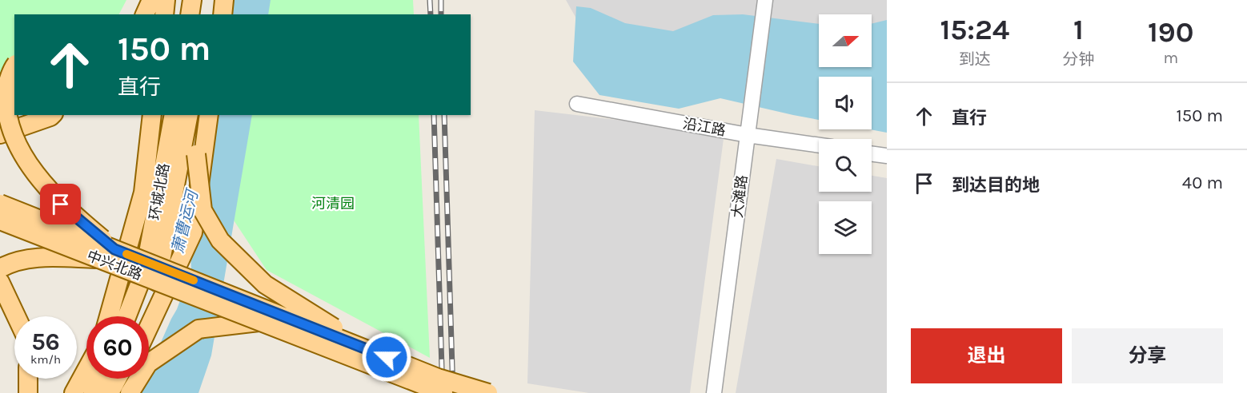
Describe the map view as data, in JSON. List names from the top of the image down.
{
  "streets": {
    "main road": ["环城北路", "中兴北路"],
    "street": ["沿江路", "大滩路"]
  },
  "crossings": [
    ["沿江路", "大滩路"]
  ],
  "water": ["萧曹运河"],
  "parks": ["河清园"],
  "north": "right",
  "page": {
    "eta": [
      "15:24",
      "到达",
      "1",
      "分钟",
      "190",
      "m"
    ],
    "turn": ["150 m", "直行"],
    "list": [
      {
        "name": "直行",
        "value": "150 m"
      },
      {
        "name": "到达目的地",
        "value": "40 m"
      }
    ],
    "speed": "56 km/h",
    "limit": "60",
    "buttons": ["退出", "分享"]
  }
}
